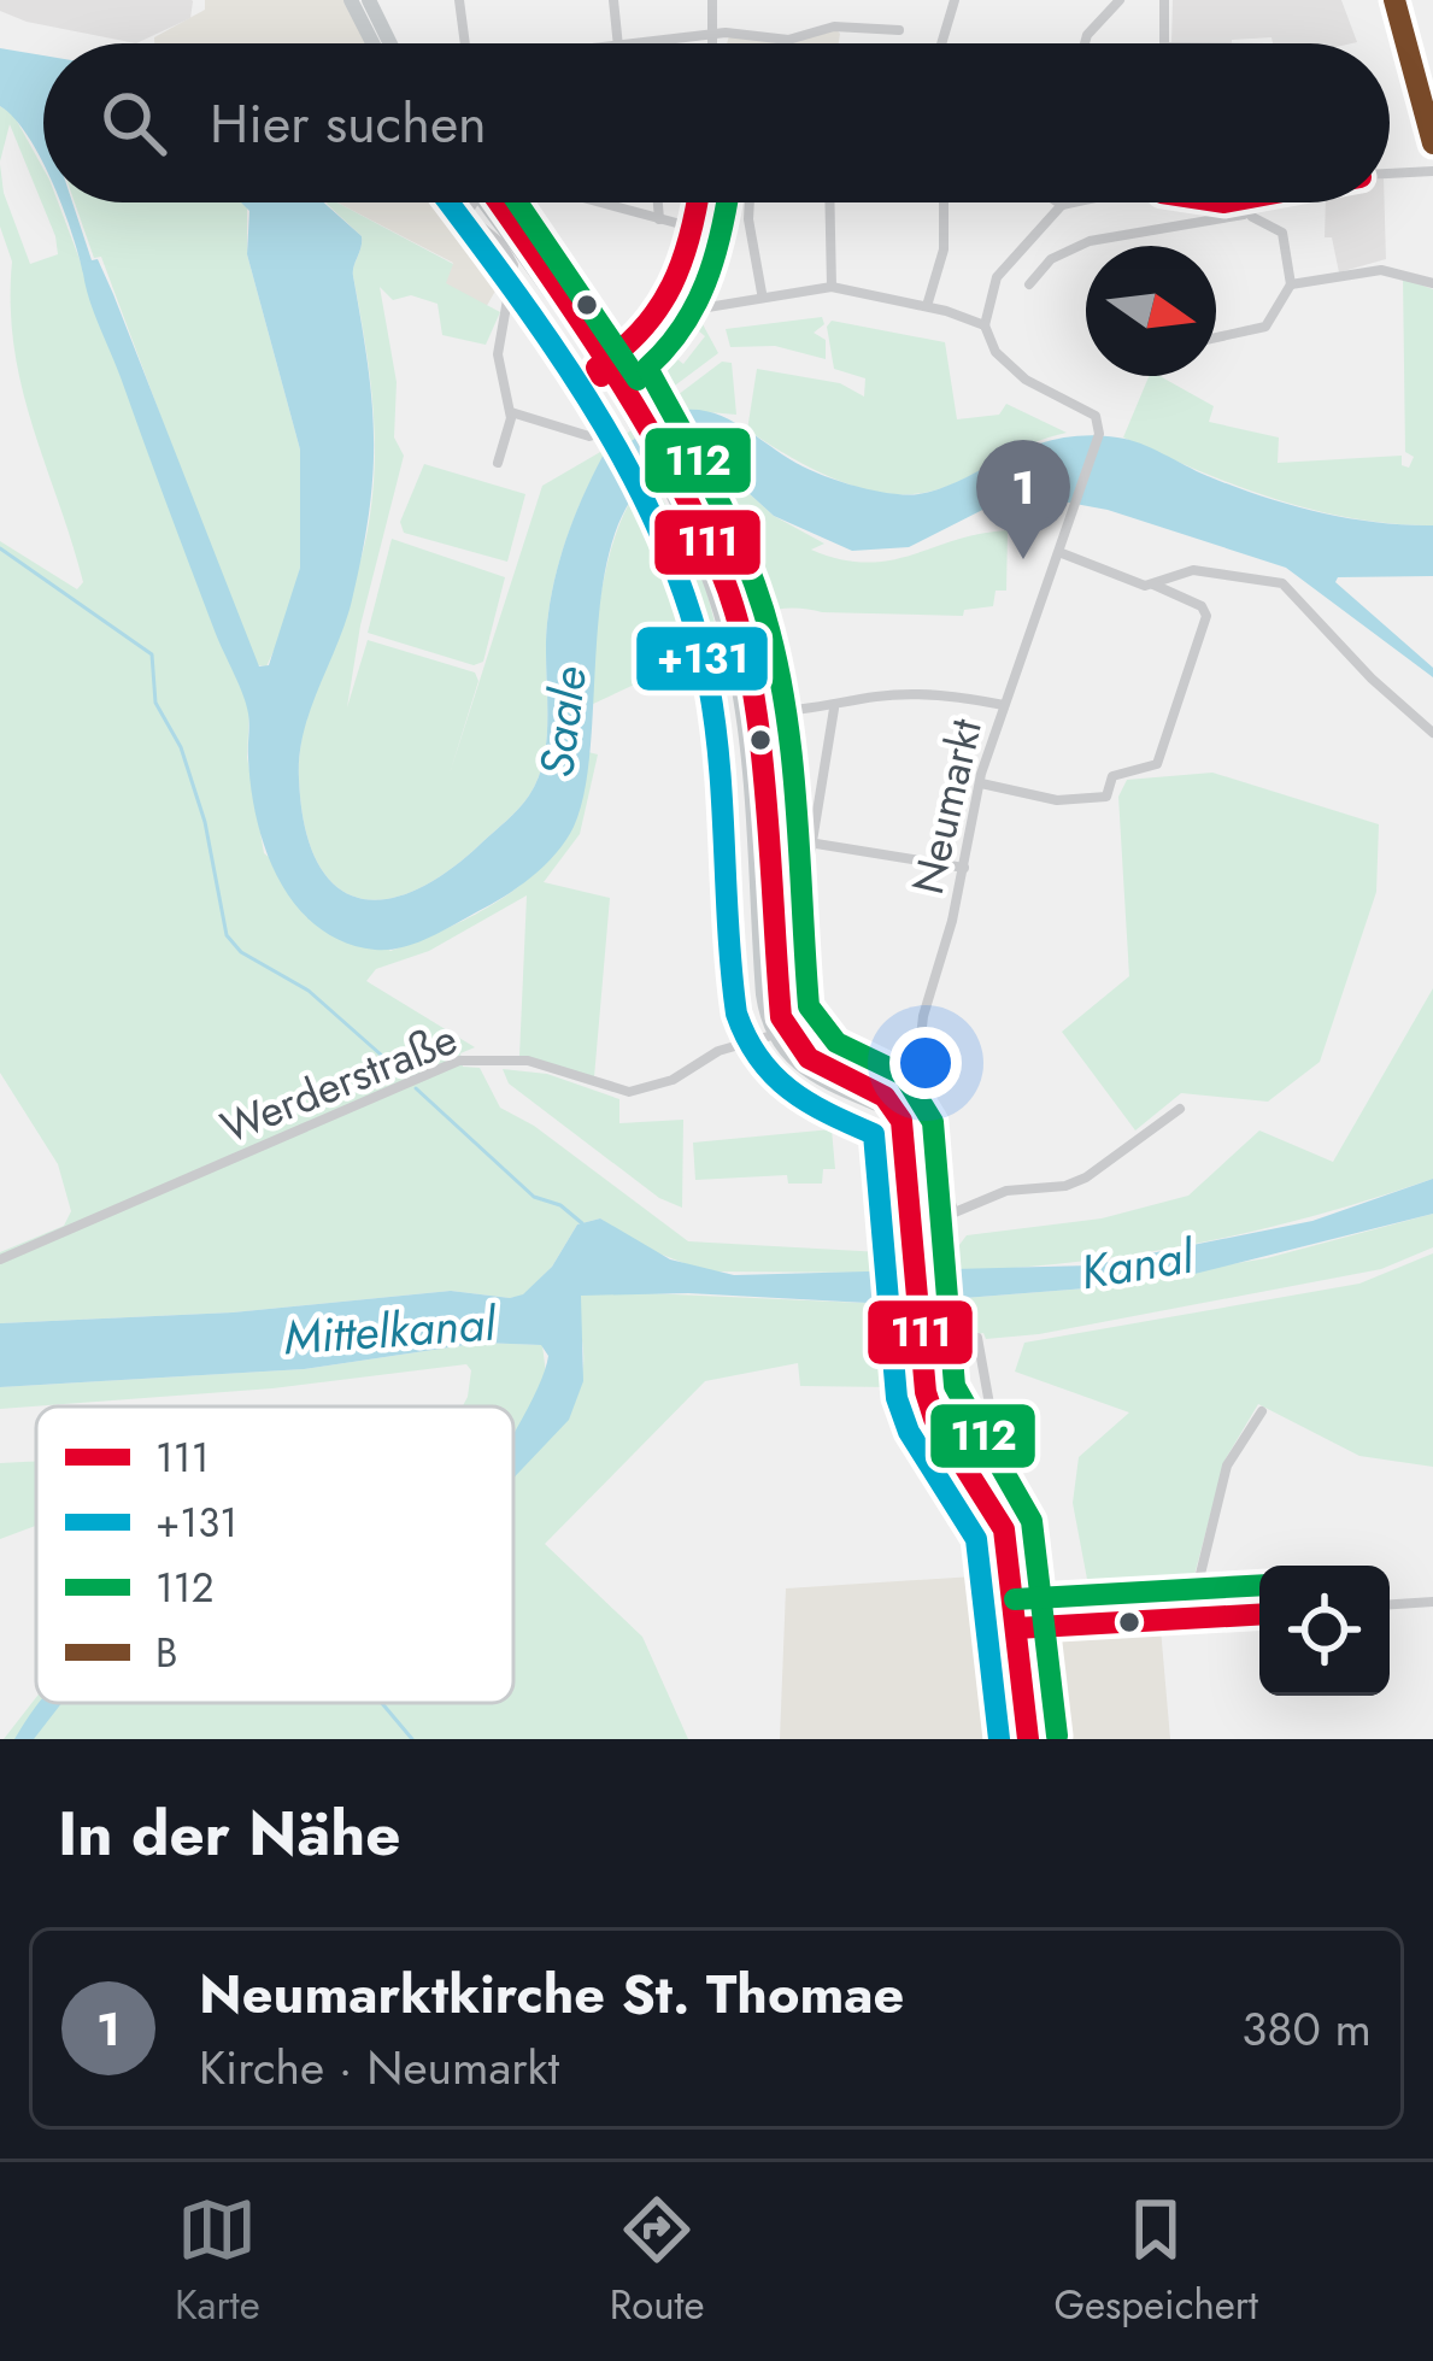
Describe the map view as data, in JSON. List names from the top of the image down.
{
  "streets": {
    "street": ["Neumarkt", "Werderstraße"]
  },
  "water": ["Saale", "Kanal", "Mittelkanal"],
  "lines": [
    "transit line B",
    "transit line 111",
    "transit line +131",
    "transit line 112"
  ],
  "legend": [
    "111",
    "+131",
    "112",
    "B"
  ],
  "north": "right",
  "page": {
    "search": "Hier suchen",
    "pins": "1",
    "heading": "In der Nähe",
    "list": [
      {
        "mark": "1",
        "name": "Neumarktkirche St. Thomae",
        "note": "Kirche · Neumarkt",
        "value": "380 m"
      }
    ],
    "nav": ["Karte", "Route", "Gespeichert"]
  }
}
